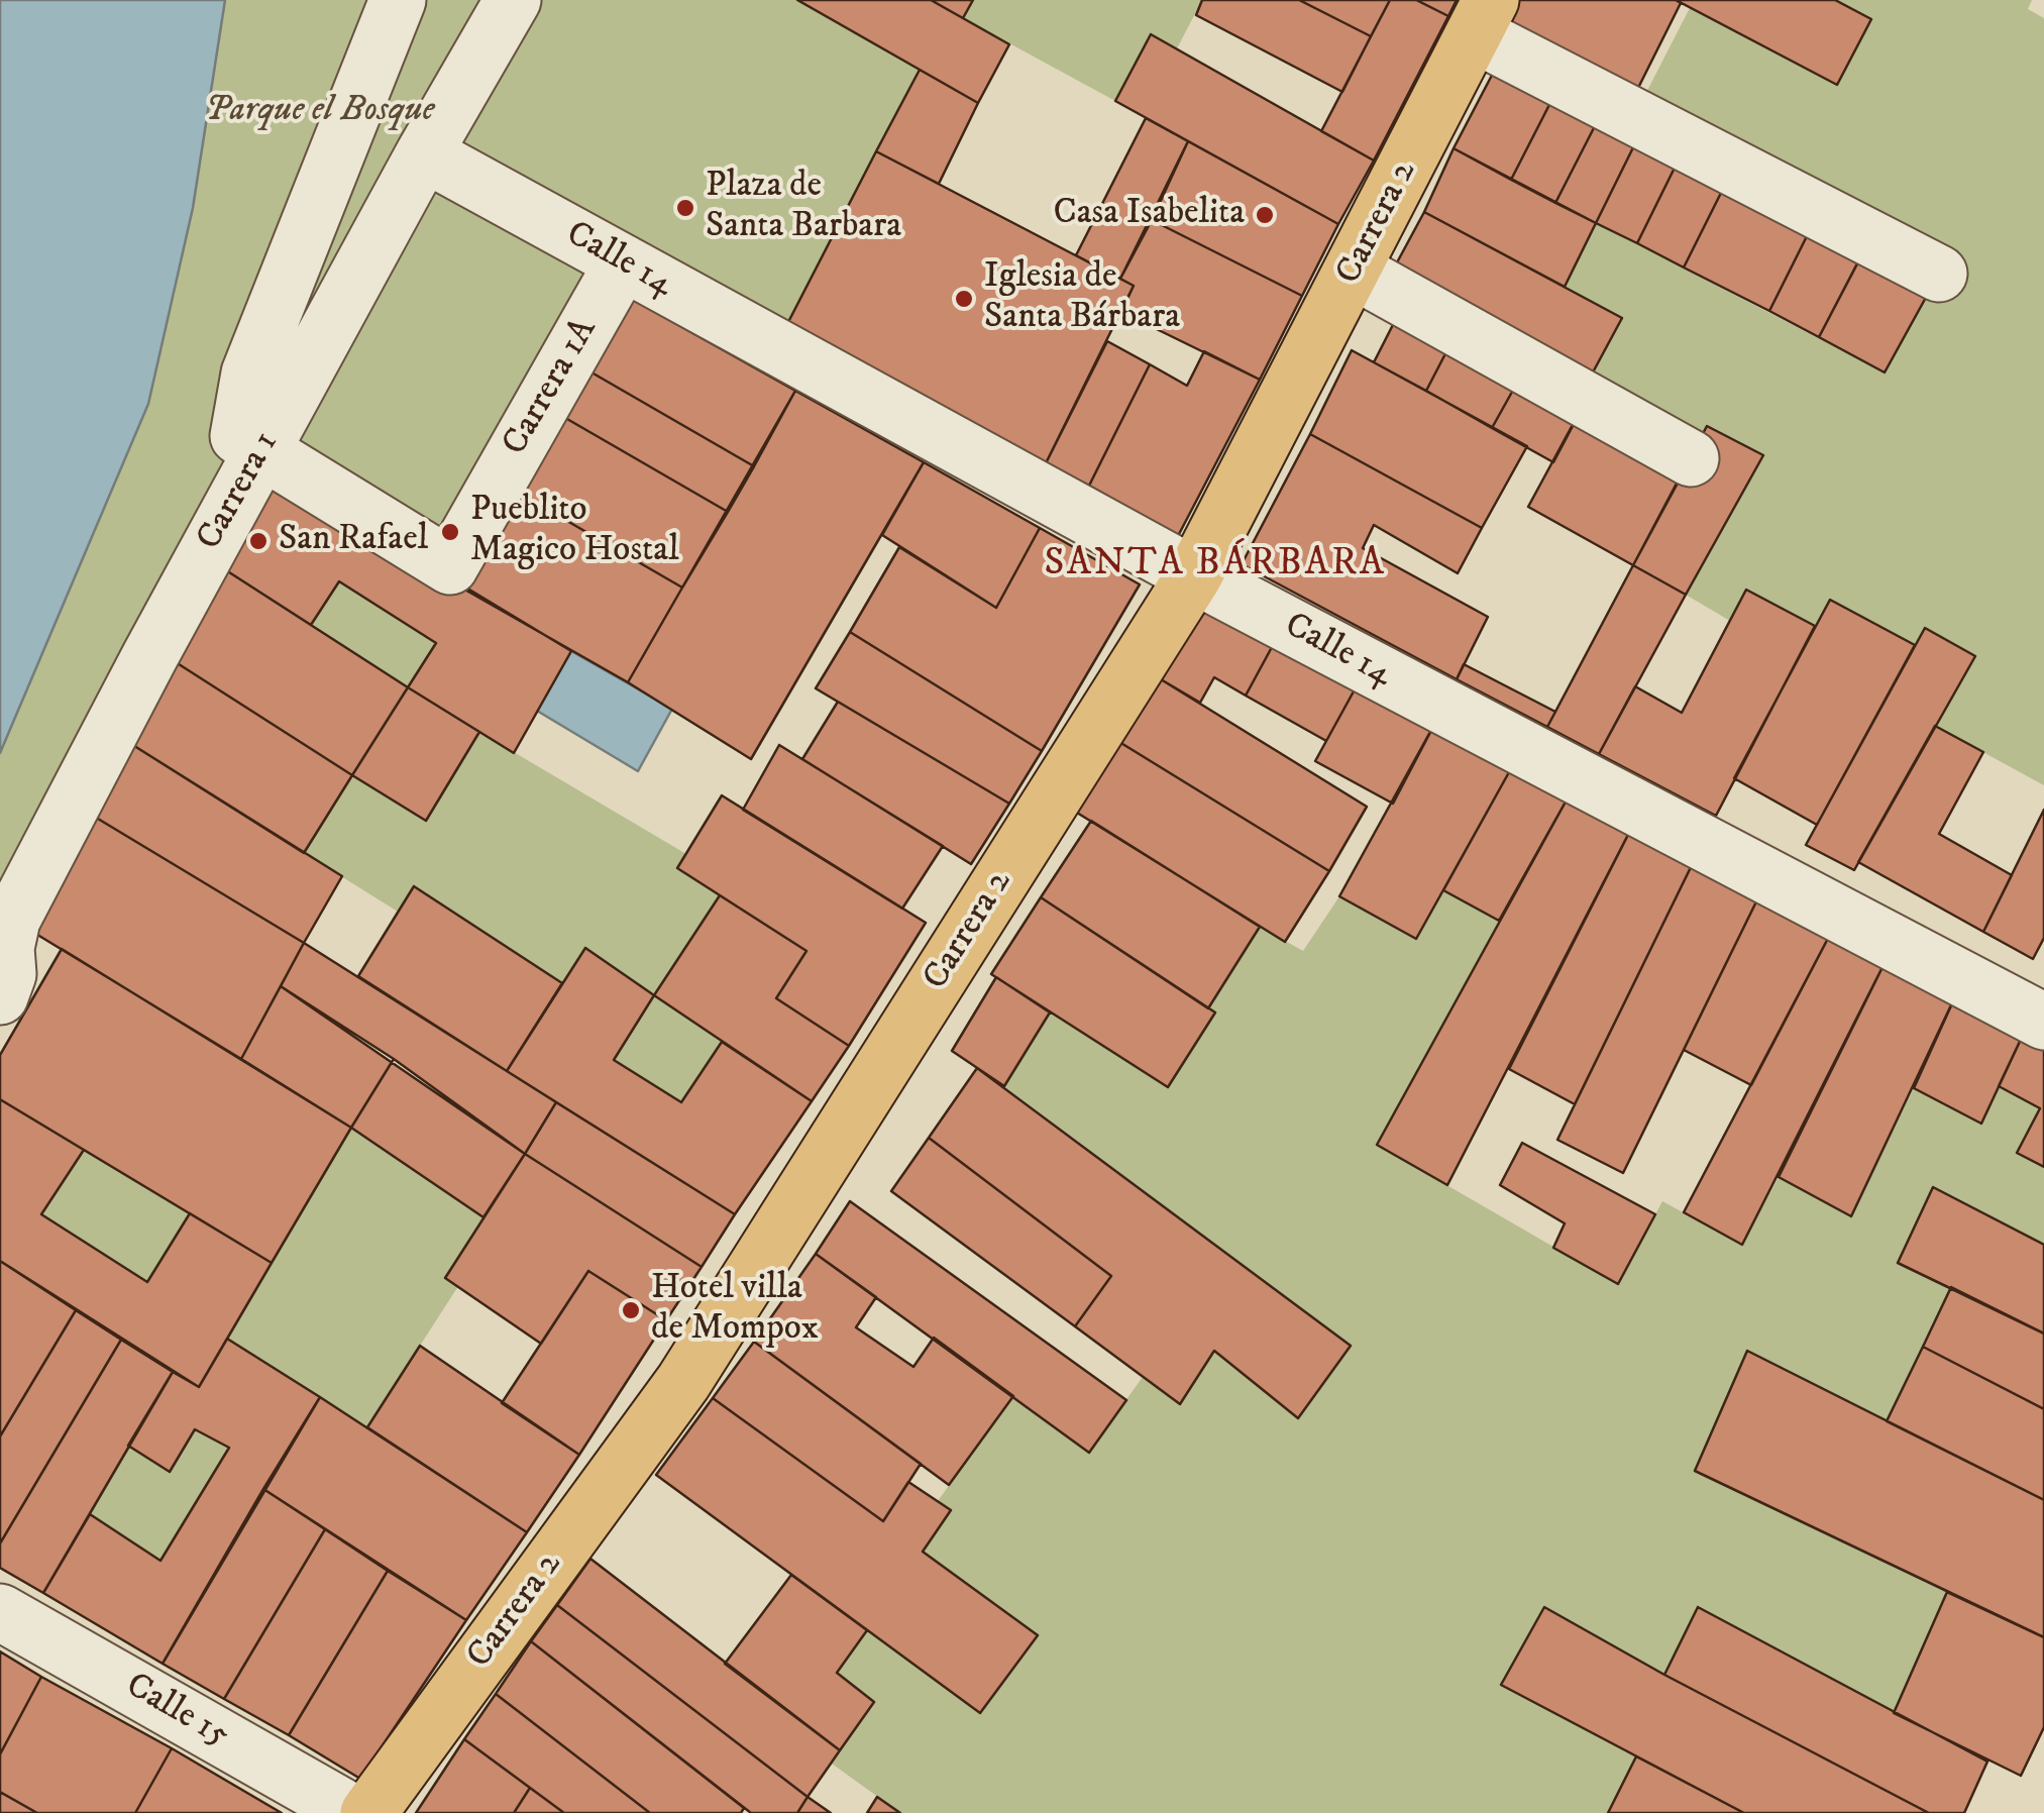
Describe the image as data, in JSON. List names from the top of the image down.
{
  "streets": {
    "main road": ["Carrera 2"],
    "street": [
      "Calle 14",
      "Carrera 1A",
      "Carrera 1",
      "Calle 15"
    ]
  },
  "crossings": [
    ["Carrera 2", "Calle 14"],
    ["Calle 14", "Carrera 1A"],
    ["Calle 14", "Carrera 1"],
    ["Carrera 1A", "Carrera 1"]
  ],
  "districts": ["SANTA BÁRBARA"],
  "parks": ["Parque el Bosque"],
  "places": [
    "Plaza de Santa Barbara",
    "Casa Isabelita",
    "Iglesia de Santa Bárbara",
    "Pueblito Magico Hostal",
    "San Rafael",
    "Hotel villa de Mompox"
  ]
}
